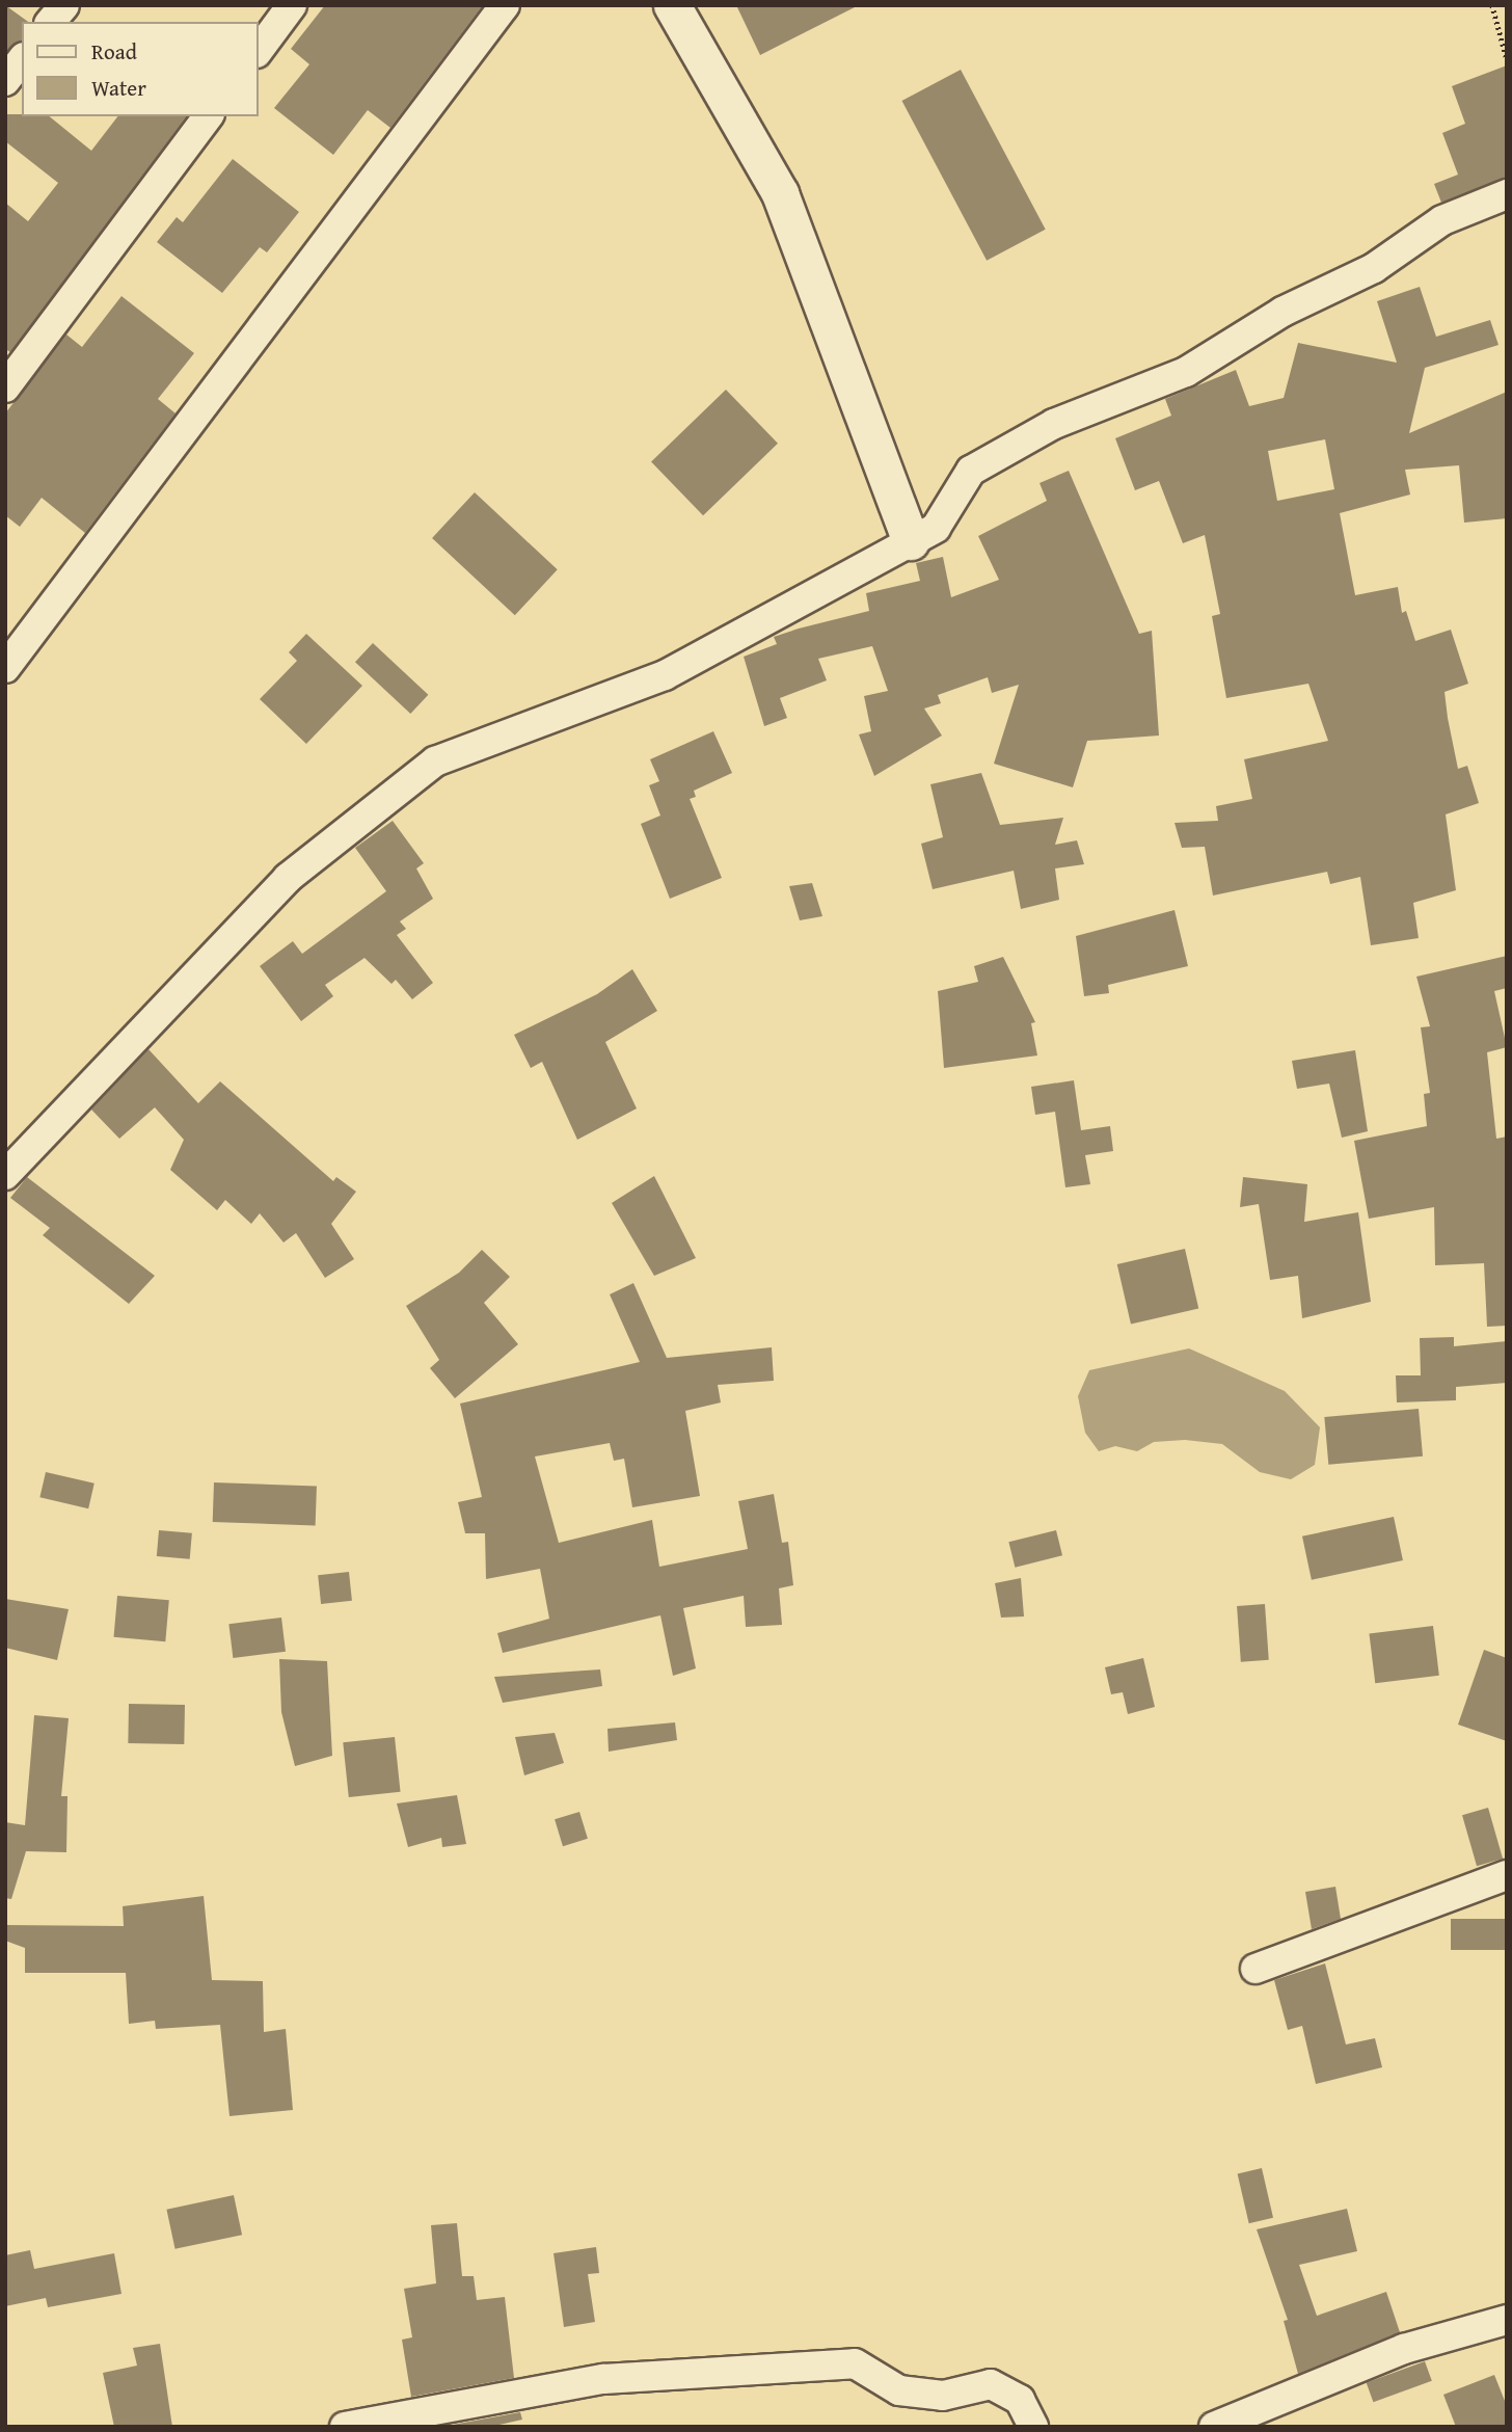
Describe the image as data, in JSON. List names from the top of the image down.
{
  "legend": ["Road", "Water"]
}
